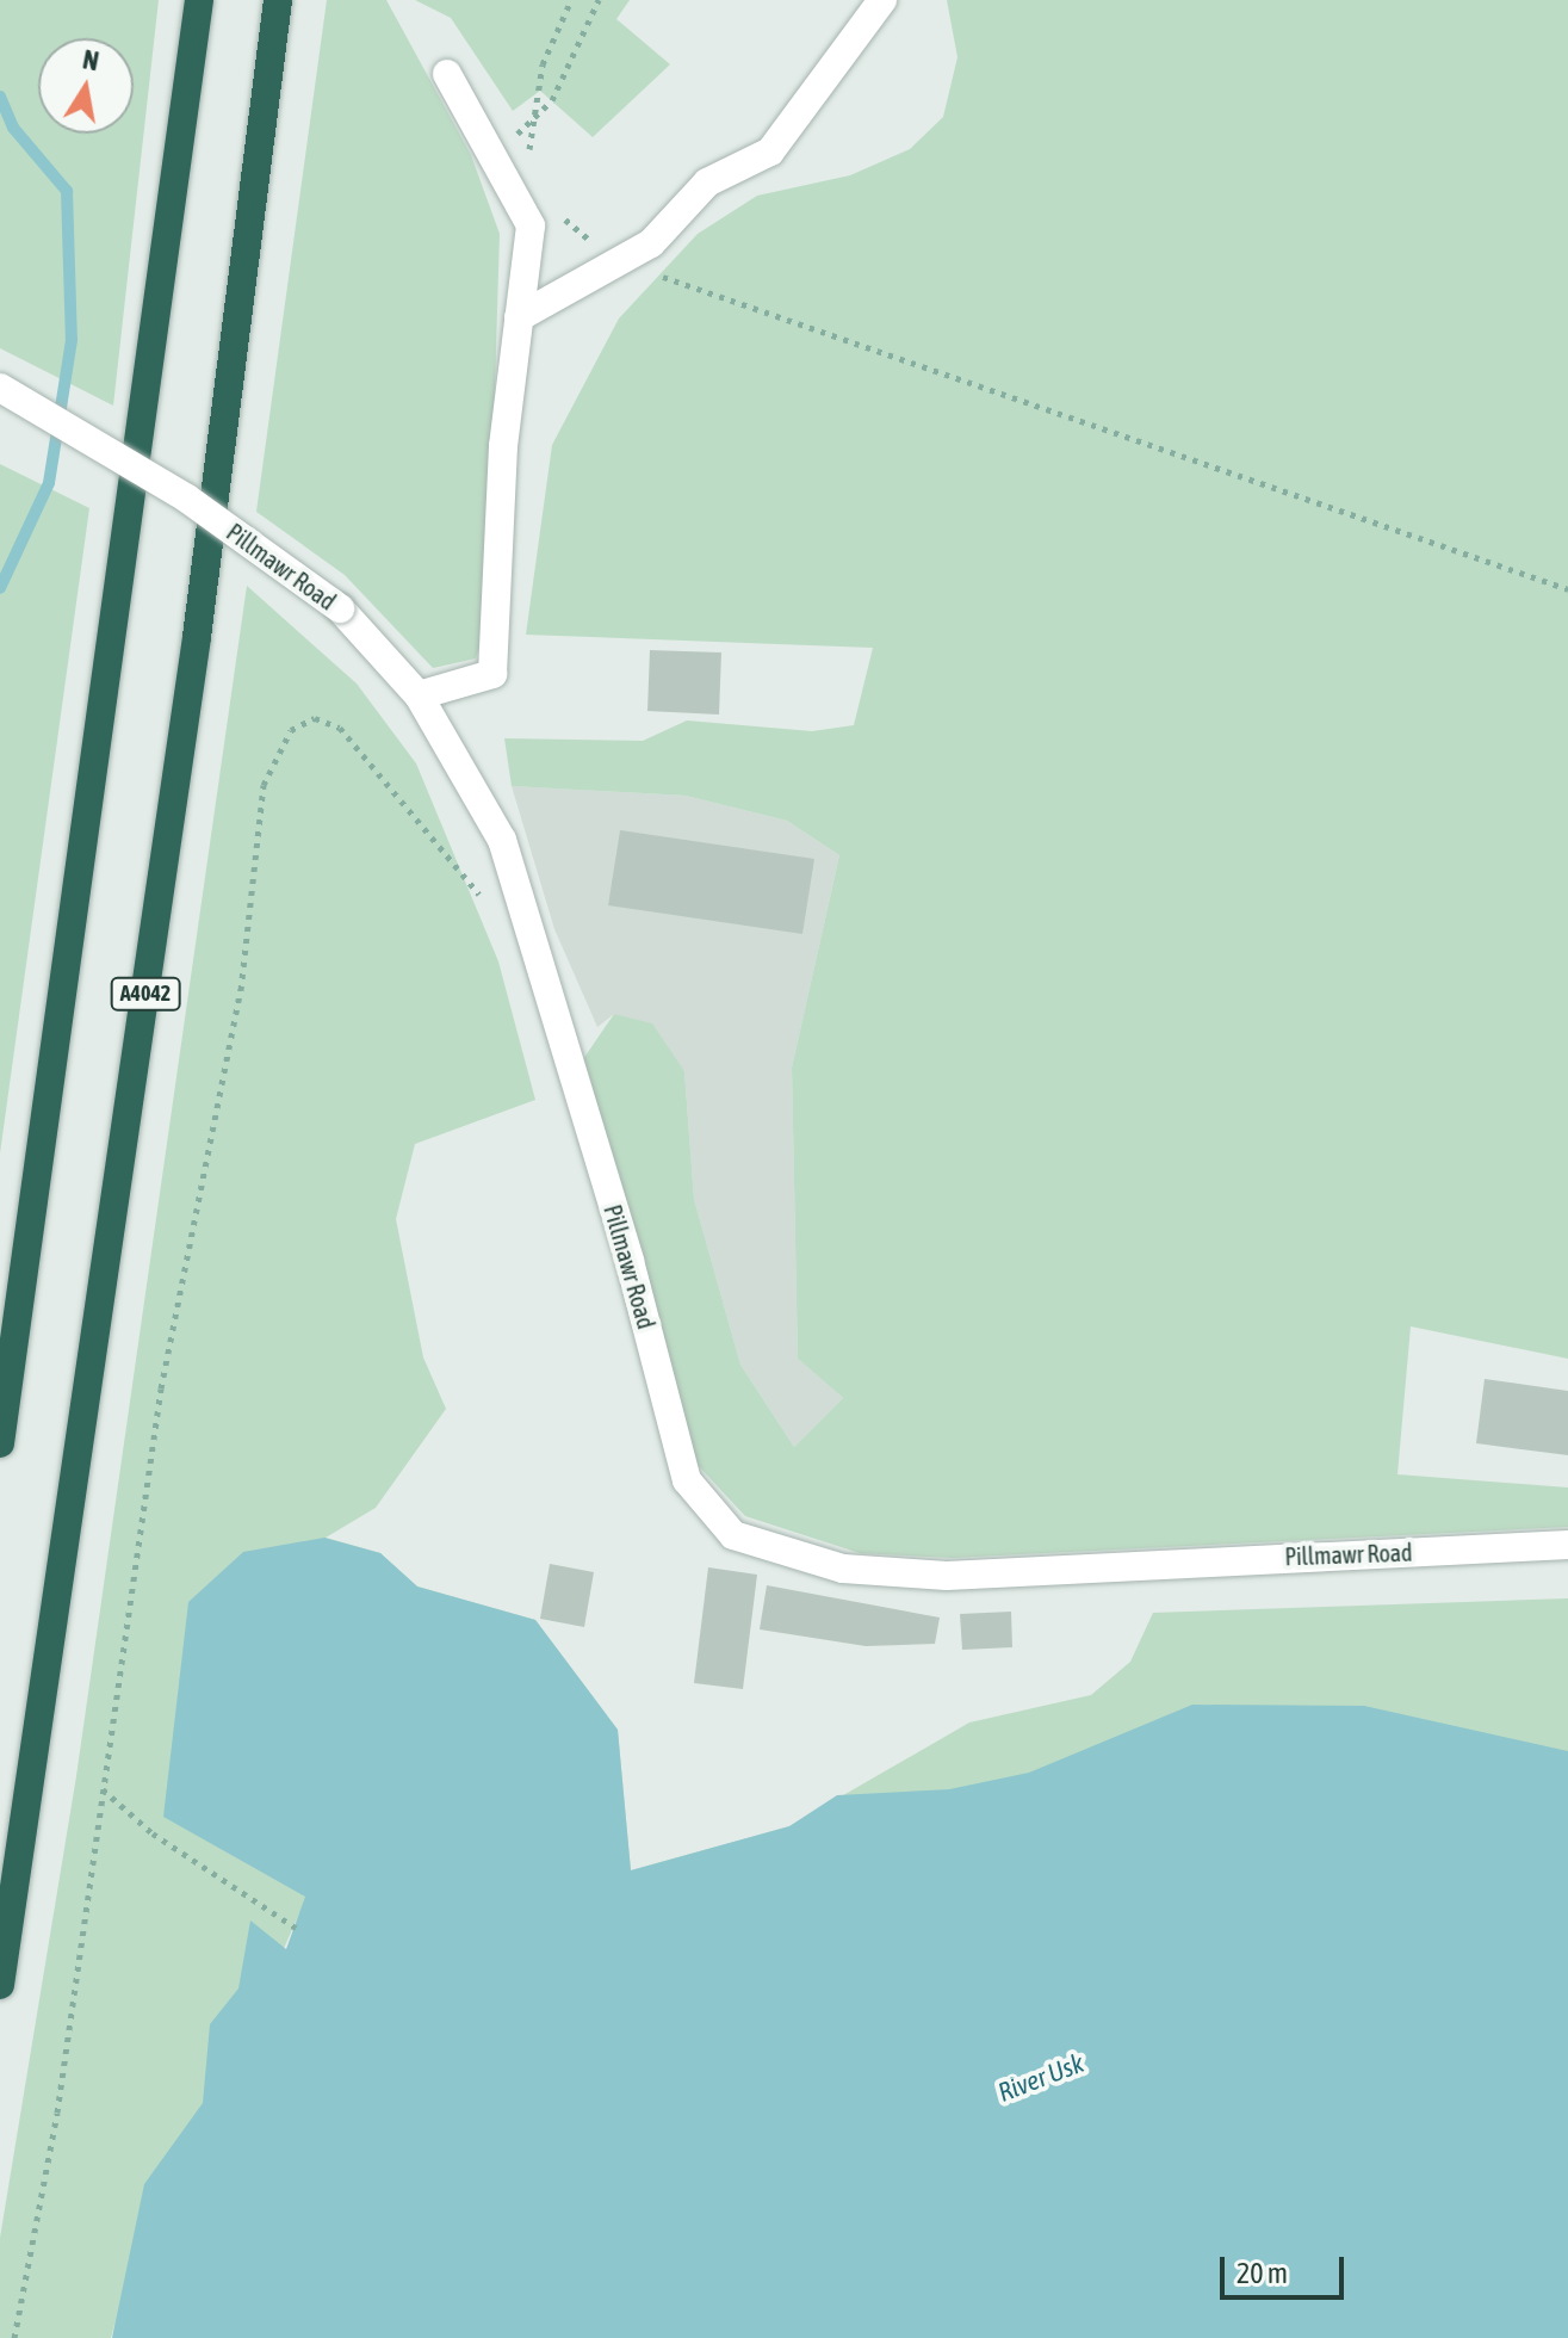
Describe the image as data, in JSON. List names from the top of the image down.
{
  "streets": {
    "highway": ["A4042"],
    "street": ["Pillmawr Road"]
  },
  "water": ["River Usk"],
  "scale_bar": "20 m",
  "north": "top"
}
